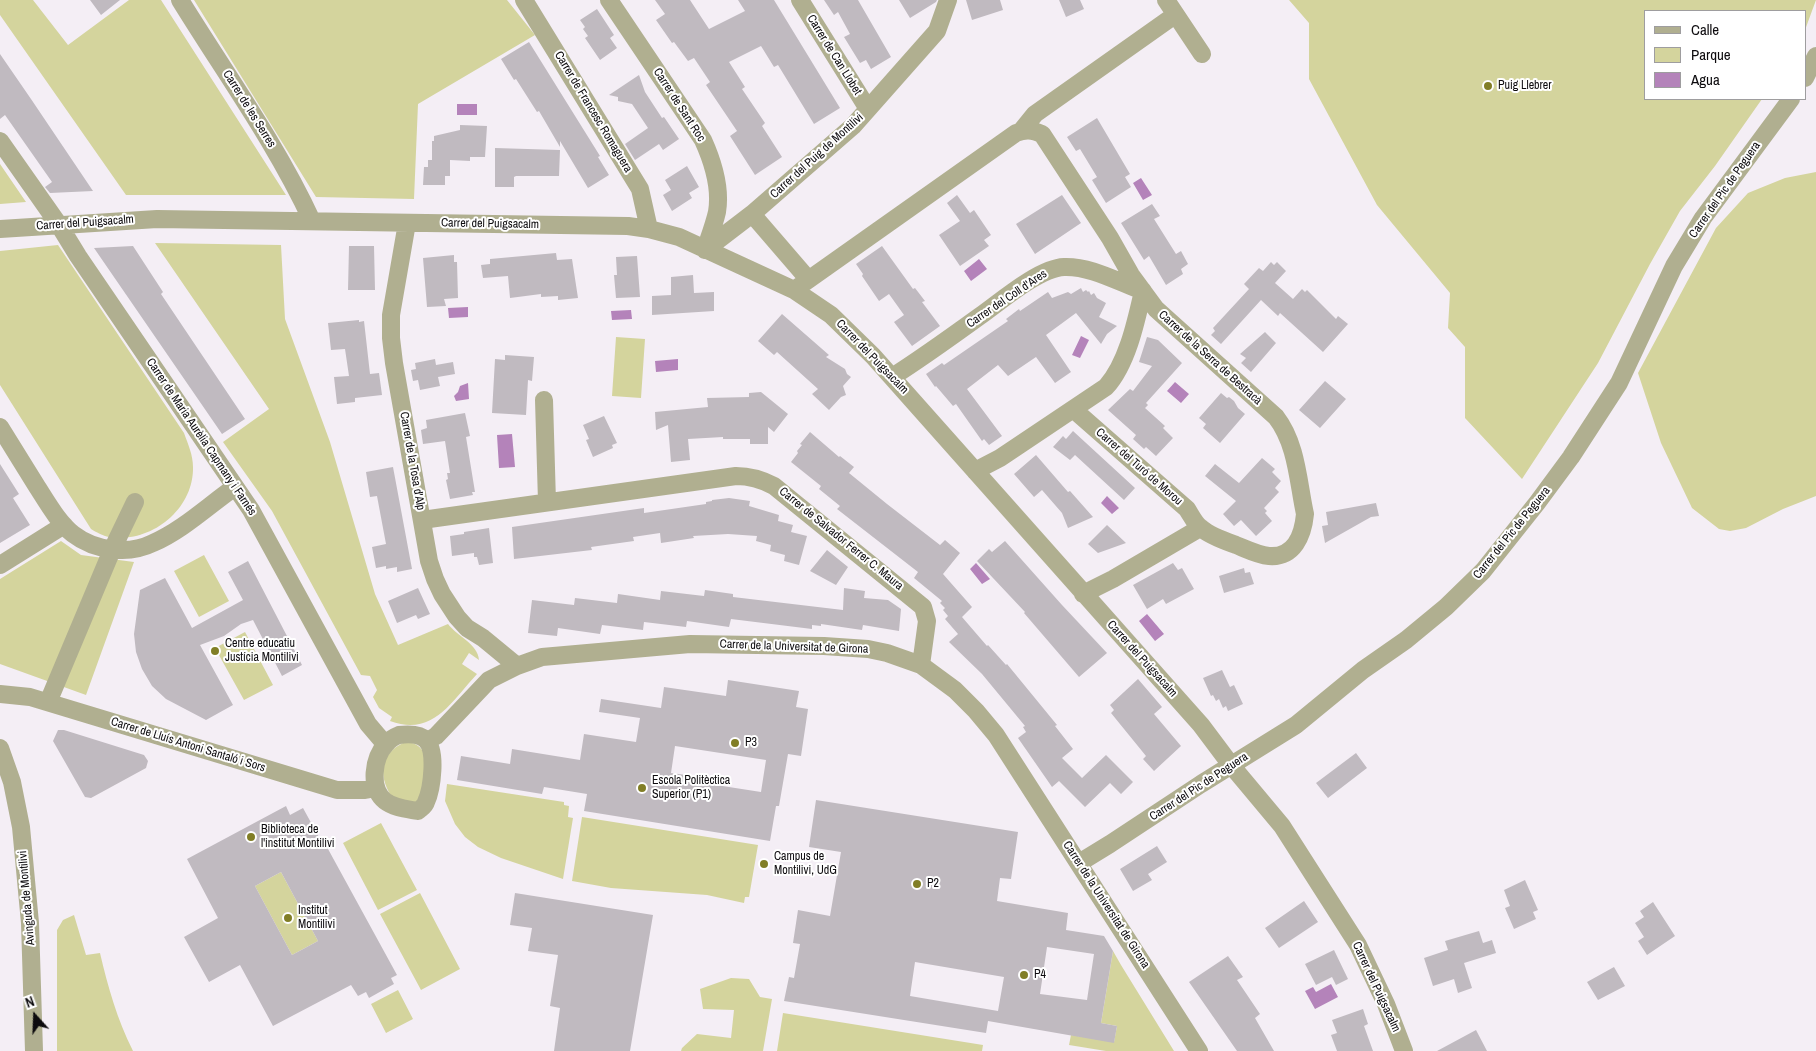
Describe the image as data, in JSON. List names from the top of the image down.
{
  "streets": {
    "street": [
      "Carrer de Can Llobet",
      "Carrer de Sant Roc",
      "Carrer de les Serres",
      "Carrer de Francesc Romaguera",
      "Carrer del Puig de Montilivi",
      "Carrer del Pic de Peguera",
      "Carrer del Puigsacalm",
      "Carrer del Coll d'Ares",
      "Carrer de la Serra de Bestracà",
      "Carrer de Maria Aurèlia Capmany i Farnés",
      "Carrer de la Tosa d'Alp",
      "Carrer del Turó de Morou",
      "Carrer de Salvador Ferrer C. Maura",
      "Carrer de la Universitat de Girona",
      "Carrer de Lluís Antoni Santaló i Sors",
      "Avinguda de Montilivi"
    ]
  },
  "crossings": [
    ["Carrer de Can Llobet", "Carrer del Puig de Montilivi"],
    ["Carrer de Sant Roc", "Carrer del Puig de Montilivi"],
    ["Carrer de Sant Roc", "Carrer del Puigsacalm"],
    ["Carrer de les Serres", "Carrer del Puigsacalm"],
    ["Carrer de Francesc Romaguera", "Carrer del Puigsacalm"],
    ["Carrer del Puig de Montilivi", "Carrer del Puigsacalm"],
    ["Carrer del Pic de Peguera", "Carrer del Puigsacalm"],
    ["Carrer del Pic de Peguera", "Carrer de la Universitat de Girona"],
    ["Carrer del Puigsacalm", "Carrer del Coll d'Ares"],
    ["Carrer del Puigsacalm", "Carrer de Maria Aurèlia Capmany i Farnés"],
    ["Carrer del Puigsacalm", "Carrer de la Tosa d'Alp"],
    ["Carrer del Coll d'Ares", "Carrer de la Serra de Bestracà"],
    ["Carrer de la Serra de Bestracà", "Carrer del Turó de Morou"],
    ["Carrer de Maria Aurèlia Capmany i Farnés", "Carrer de la Universitat de Girona"],
    ["Carrer de Maria Aurèlia Capmany i Farnés", "Carrer de Lluís Antoni Santaló i Sors"],
    ["Carrer de la Tosa d'Alp", "Carrer de Salvador Ferrer C. Maura"],
    ["Carrer de la Tosa d'Alp", "Carrer de la Universitat de Girona"],
    ["Carrer de Salvador Ferrer C. Maura", "Carrer de la Universitat de Girona"],
    ["Carrer de la Universitat de Girona", "Carrer de Lluís Antoni Santaló i Sors"]
  ],
  "places": [
    "Puig Llebrer",
    "Centre educatiu Justícia Montilivi",
    "P3",
    "Escola Politèctica Superior (P1)",
    "Biblioteca de l'institut Montilivi",
    "Campus de Montilivi, UdG",
    "P2",
    "Institut Montilivi",
    "P4"
  ],
  "legend": ["Calle", "Parque", "Agua"],
  "north": "top"
}
